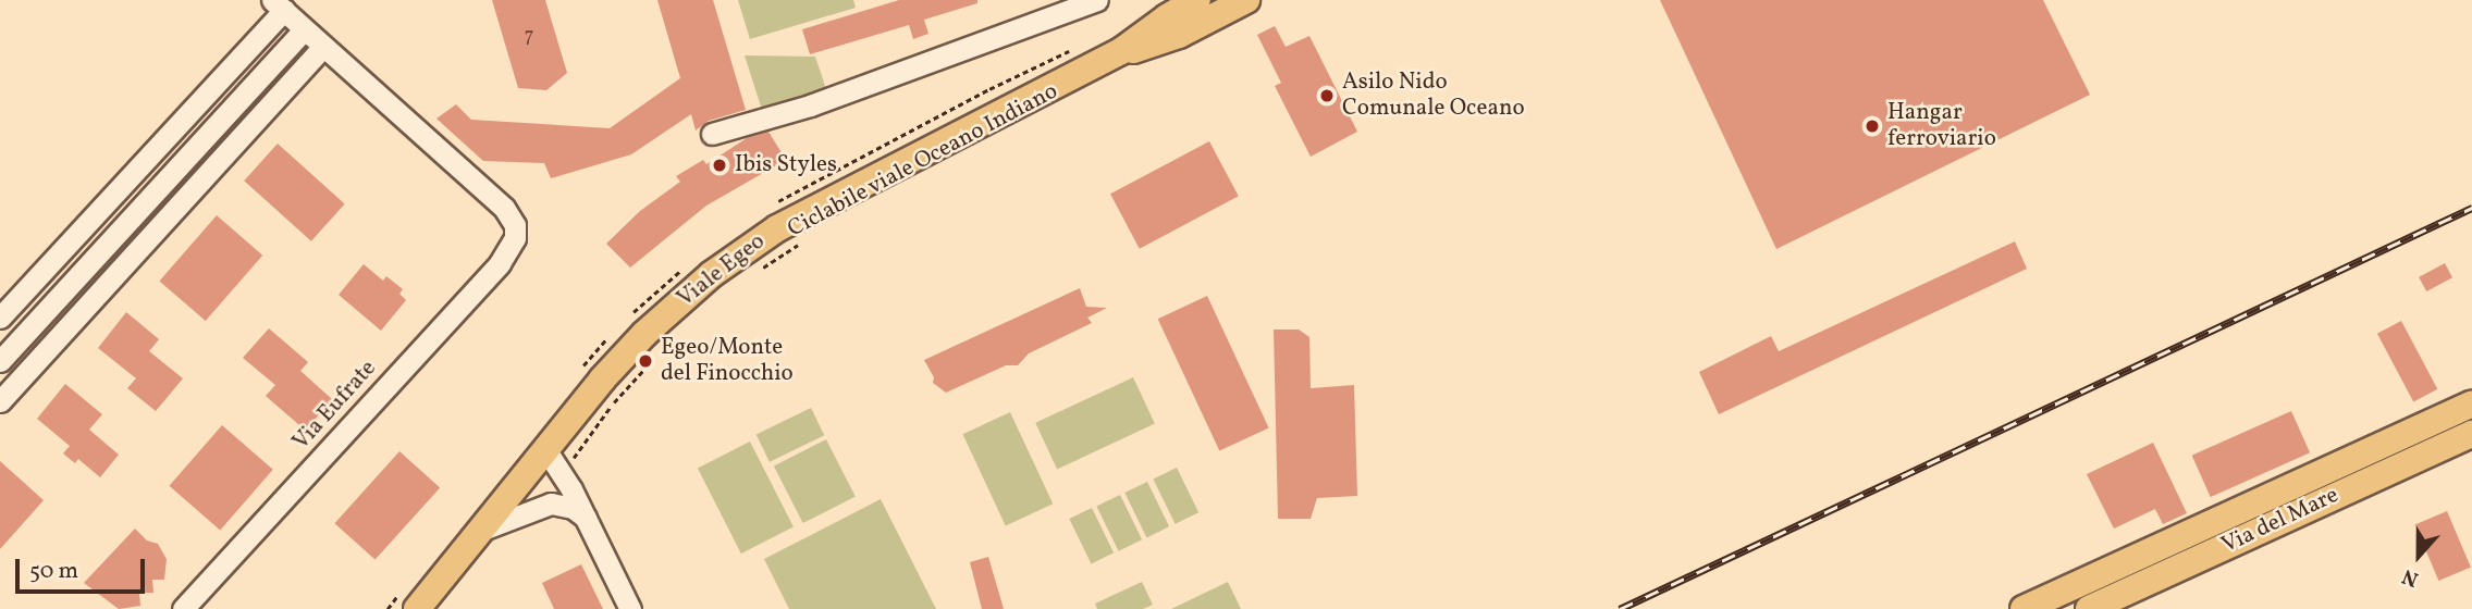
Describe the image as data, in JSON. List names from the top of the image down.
{
  "streets": {
    "main road": ["Viale Egeo", "Via del Mare"],
    "street": ["Via Eufrate"],
    "path": ["Ciclabile viale Oceano Indiano"]
  },
  "places": [
    "Asilo Nido Comunale Oceano",
    "Hangar ferroviario",
    "Ibis Styles",
    "Egeo/Monte del Finocchio"
  ],
  "house_numbers": ["7"],
  "scale_bar": "50 m",
  "north": "bottom"
}
